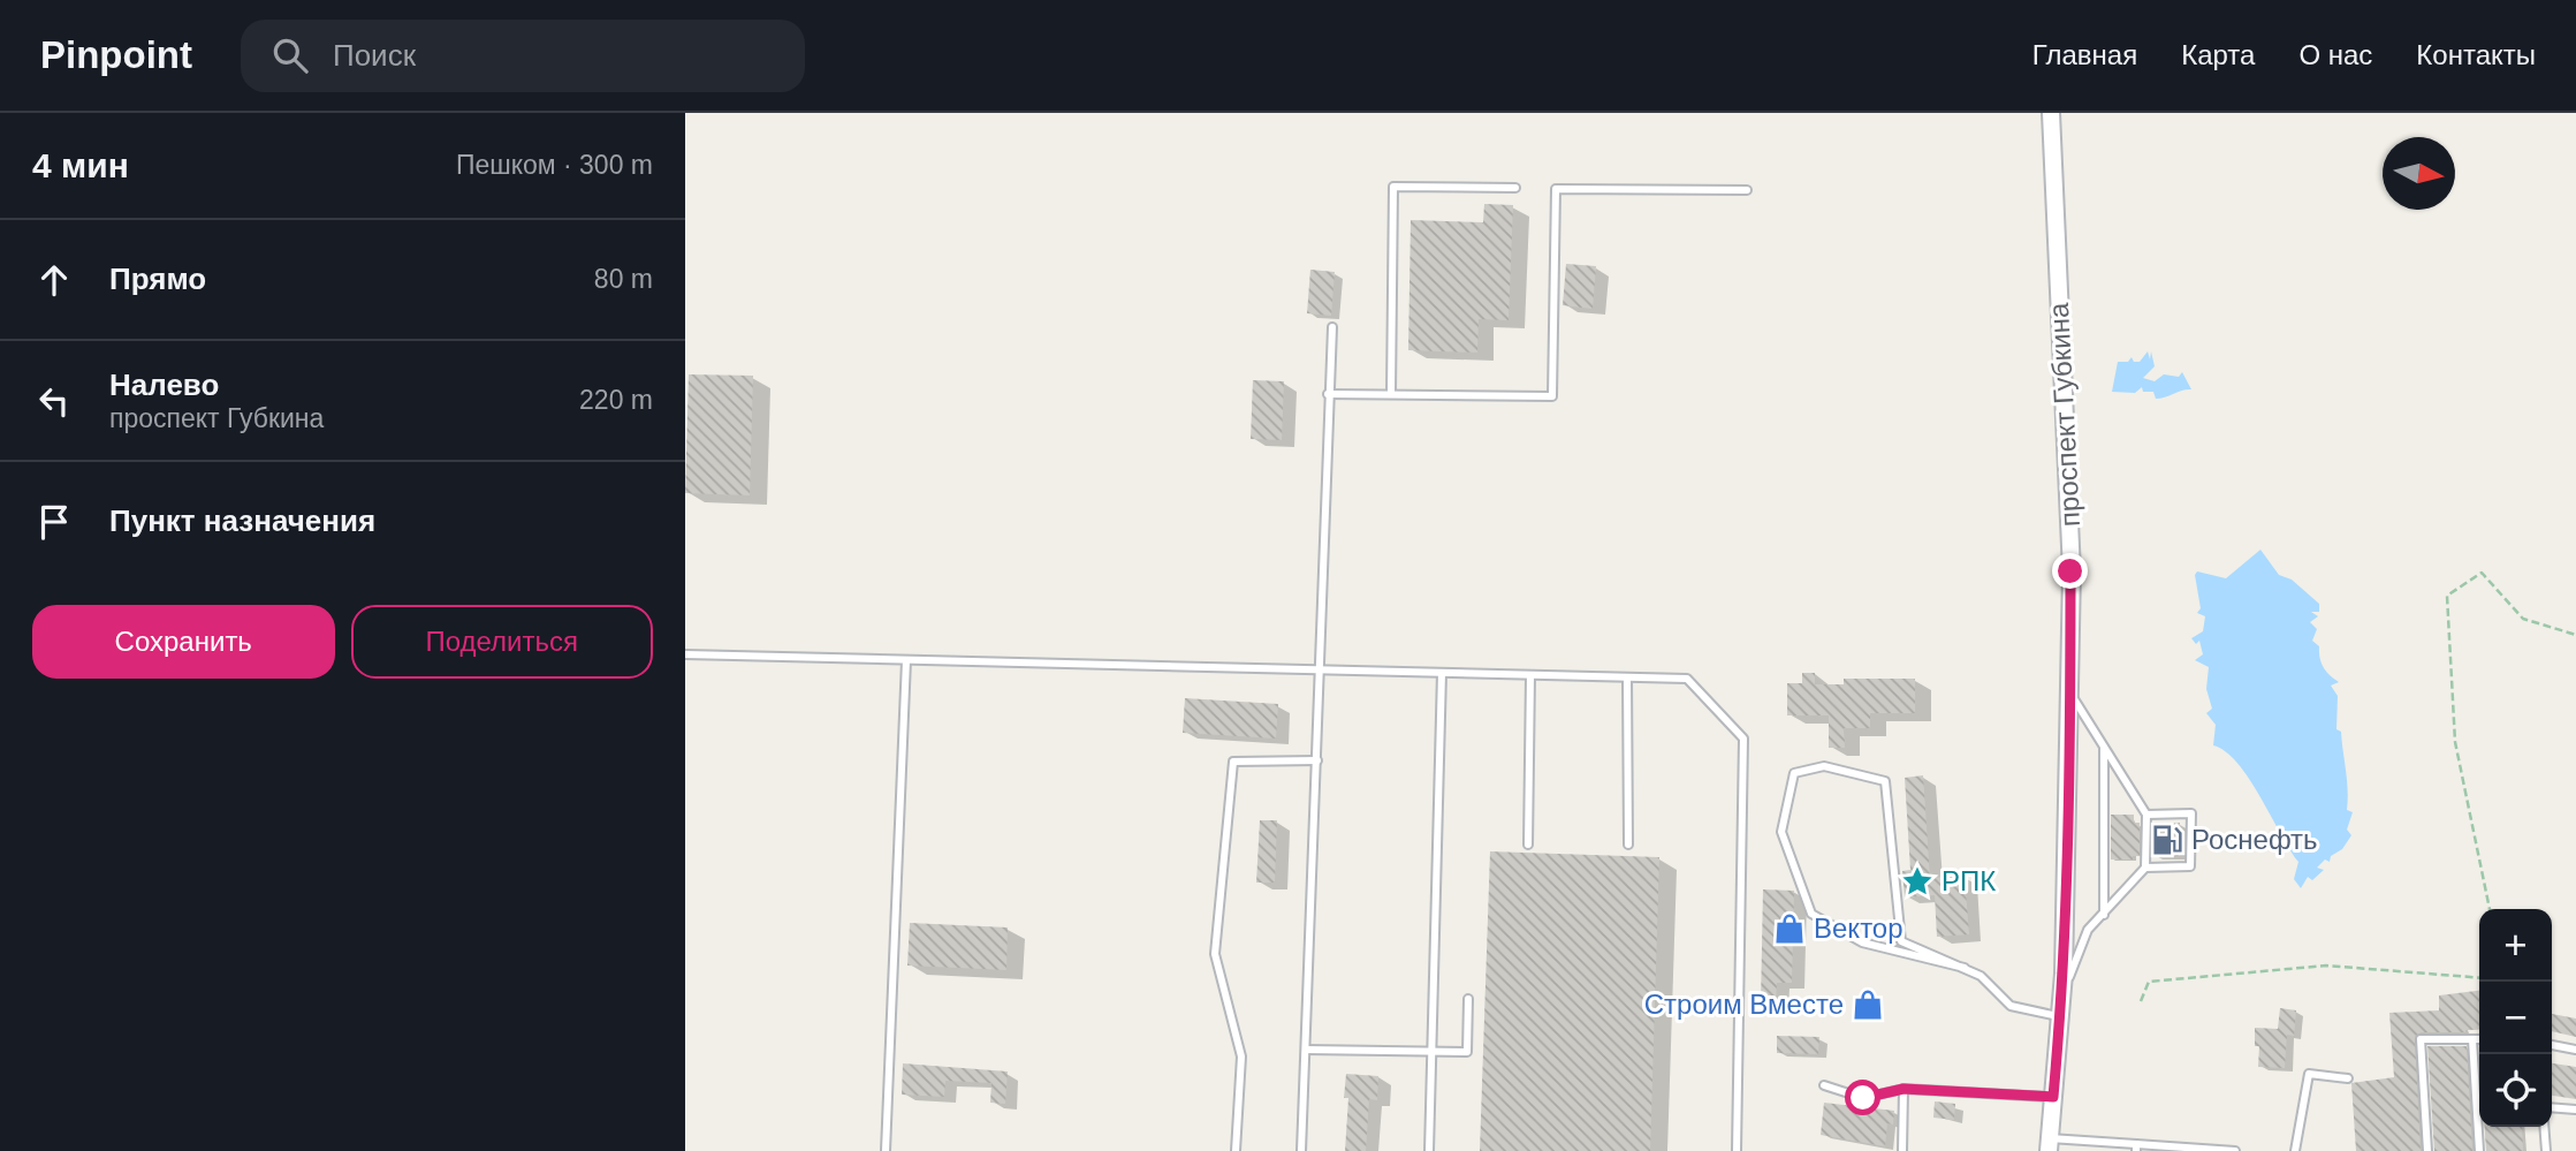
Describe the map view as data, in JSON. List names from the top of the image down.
{
  "streets": {
    "street": ["проспект Губкина"]
  },
  "places": {
    "fuel station": ["Роснефть"],
    "place": ["РПК"],
    "shop": ["Вектор", "Строим Вместе"]
  },
  "north": "right",
  "page": {
    "header": "Pinpoint",
    "search": "Поиск",
    "nav": [
      "Главная",
      "Карта",
      "О нас",
      "Контакты"
    ],
    "heading": ["4 мин", "Пешком · 300 m"],
    "list": [
      ["Прямо", "80 m"],
      ["Налево", "проспект Губкина", "220 m"],
      "Пункт назначения"
    ],
    "buttons": ["Сохранить", "Поделиться"],
    "map_buttons": ["+", "−"]
  }
}
